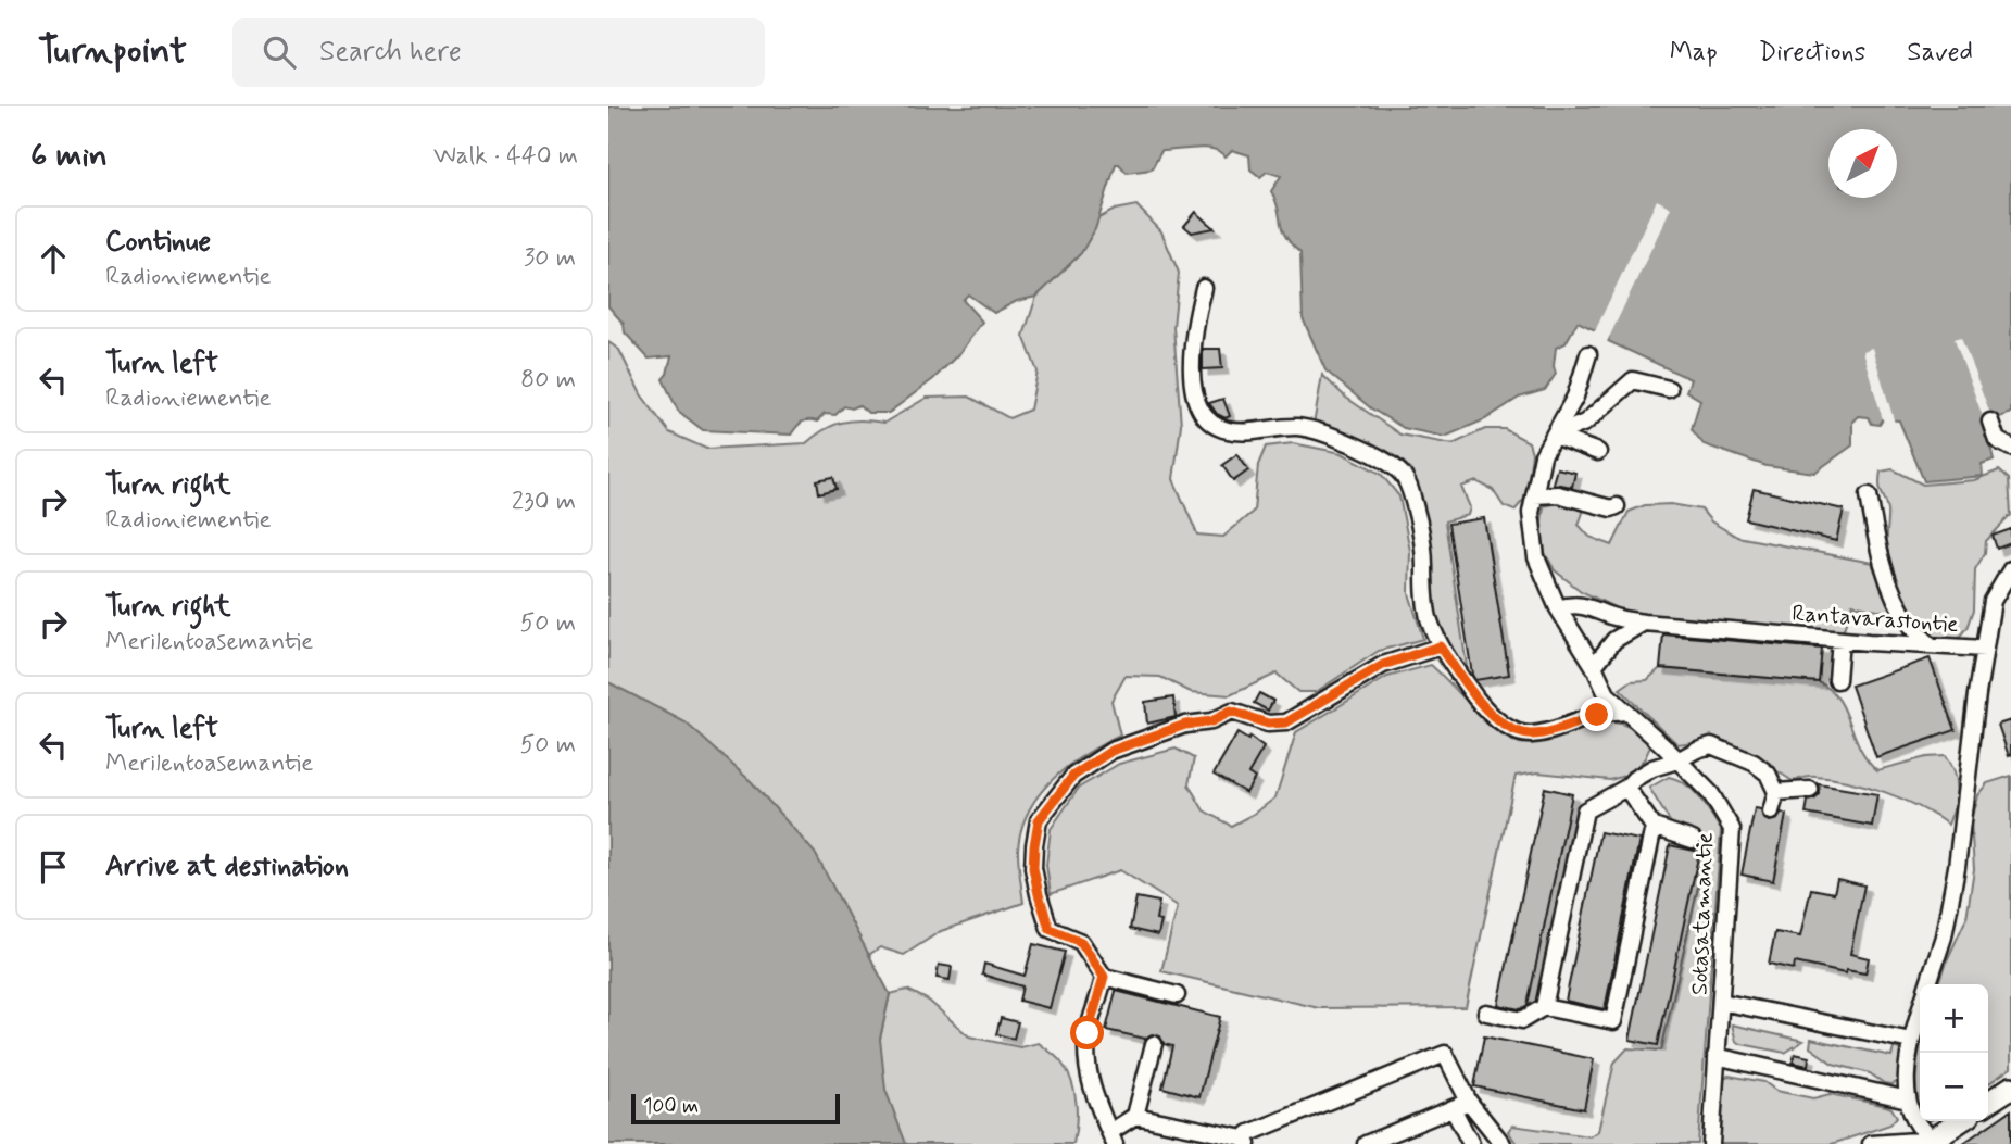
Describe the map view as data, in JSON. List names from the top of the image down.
{
  "streets": {
    "street": ["Rantavarastontie", "Sotasatamantie"]
  },
  "crossings": [
    ["Rantavarastontie", "Sotasatamantie"]
  ],
  "scale_bar": "100 m",
  "north": "top right",
  "page": {
    "header": "Turnpoint",
    "search": "Search here",
    "nav": ["Map", "Directions", "Saved"],
    "heading": ["6 min", "Walk · 440 m"],
    "list": [
      ["Continue", "Radioniementie", "30 m"],
      ["Turn left", "Radioniementie", "80 m"],
      ["Turn right", "Radioniementie", "230 m"],
      ["Turn right", "Merilentoasemantie", "50 m"],
      ["Turn left", "Merilentoasemantie", "50 m"],
      "Arrive at destination"
    ],
    "map_buttons": ["+", "−"],
    "scale": "100 m"
  }
}
